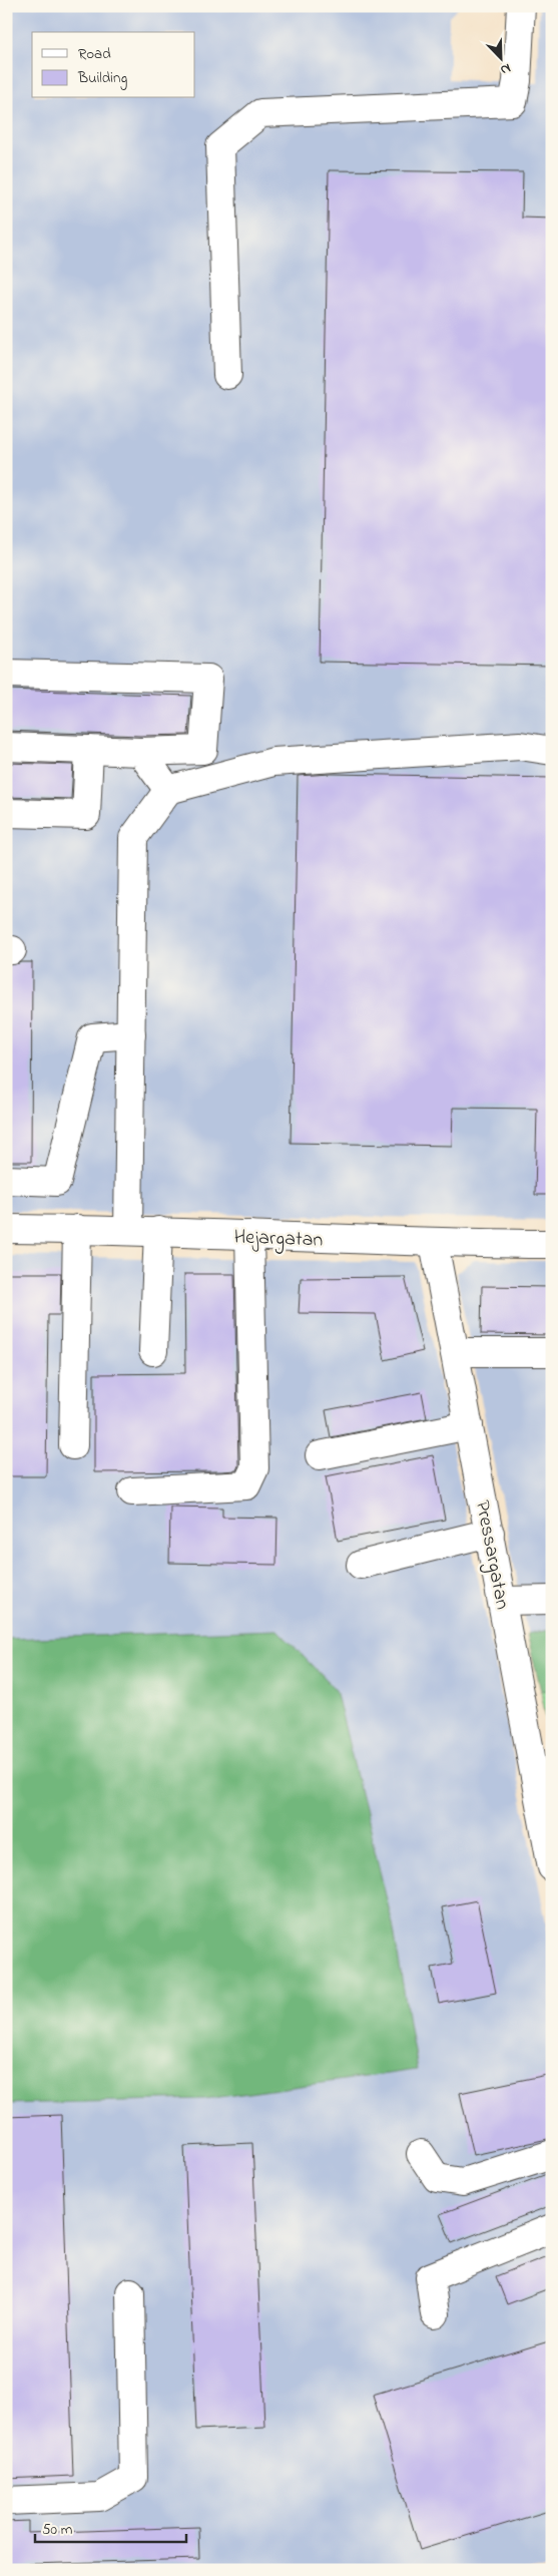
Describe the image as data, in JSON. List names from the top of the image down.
{
  "streets": {
    "street": ["Hejargatan", "Pressargatan"]
  },
  "crossings": [
    ["Hejargatan", "Pressargatan"]
  ],
  "legend": ["Road", "Building"],
  "scale_bar": "50 m",
  "north": "bottom right"
}
